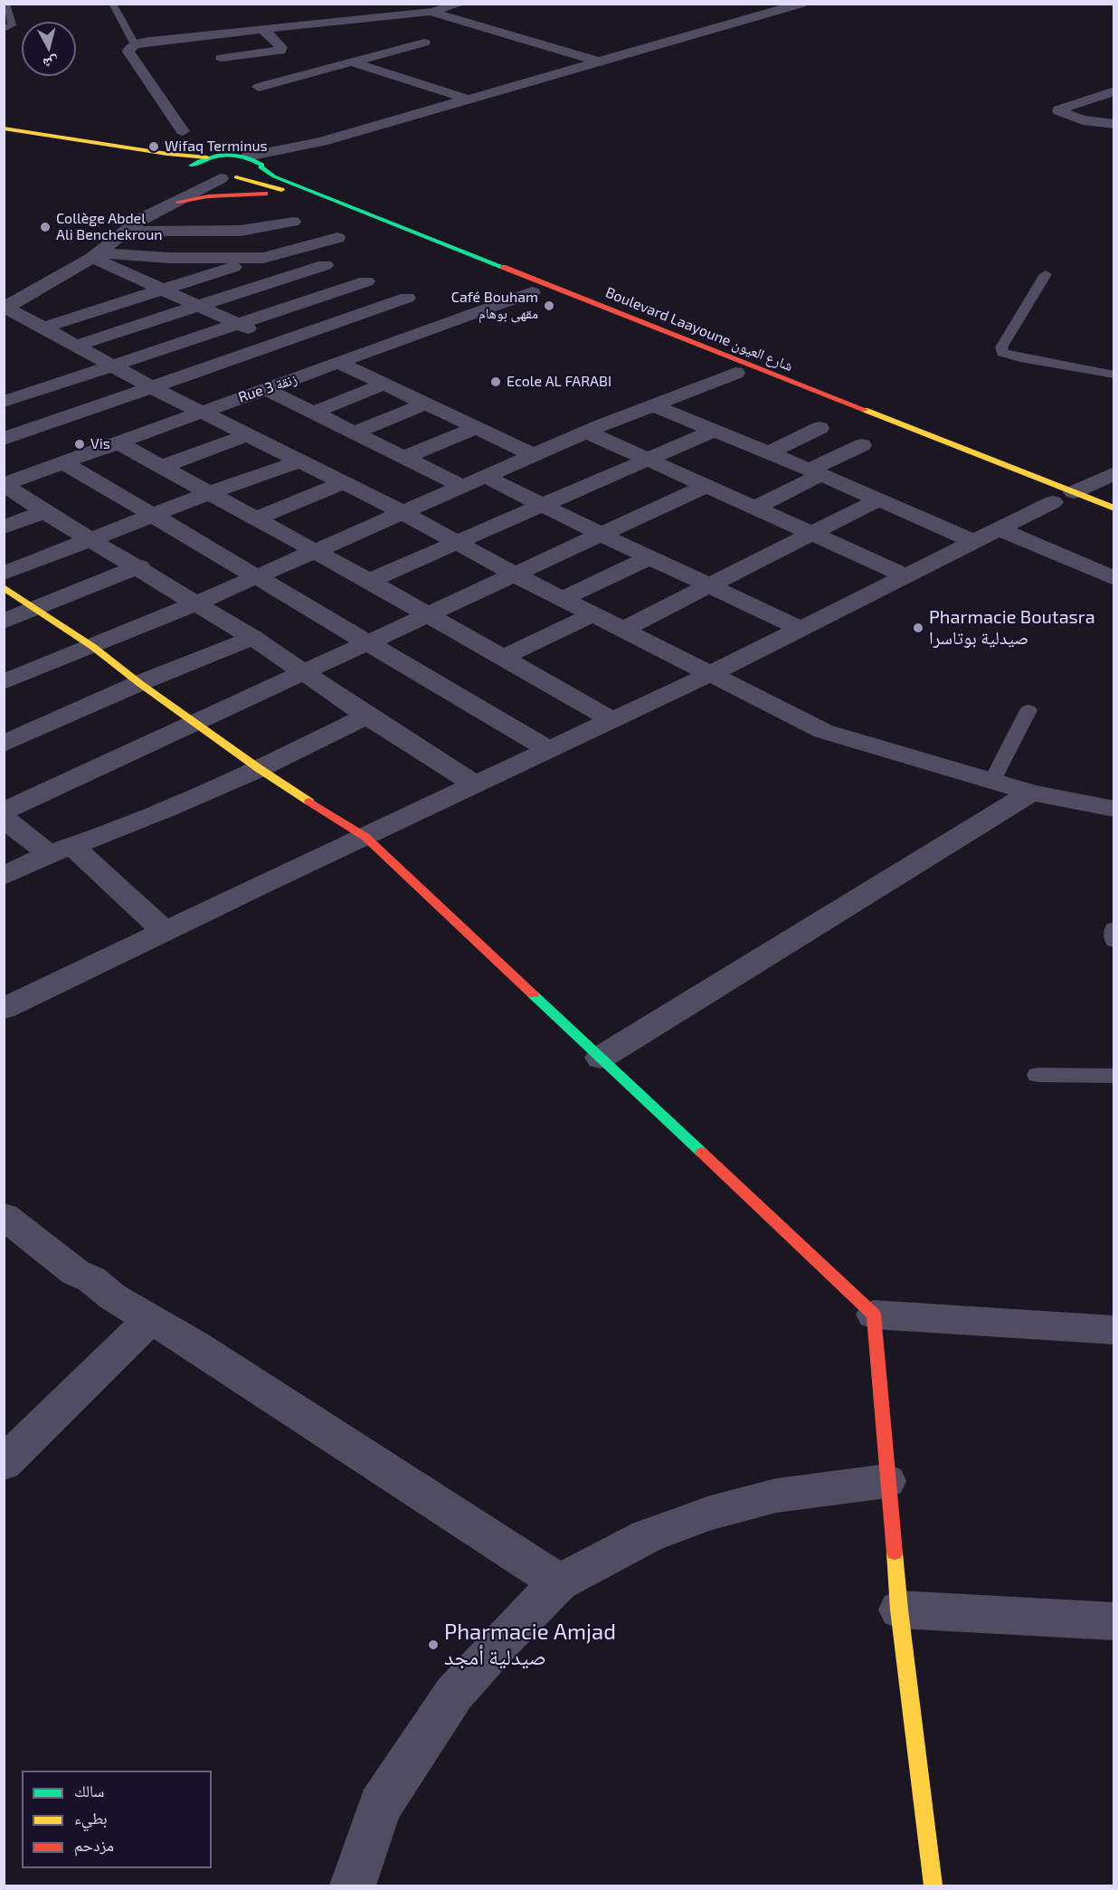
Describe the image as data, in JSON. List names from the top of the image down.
{
  "streets": {
    "street": ["Boulevard Laayoune شارع العيون", "Rue 3 زنقة"]
  },
  "crossings": [
    ["Boulevard Laayoune شارع العيون", "Rue 3 زنقة"]
  ],
  "places": [
    "Wifaq Terminus",
    "Collège Abdel Ali Benchekroun",
    "Café Bouham مقهى بوهام",
    "Ecole AL FARABI",
    "Vis",
    "Pharmacie Boutasra صيدلية بوتاسرا",
    "Pharmacie Amjad صيدلية أمجد"
  ],
  "legend": ["سالك", "بطيء", "مزدحم"],
  "north": "bottom"
}
